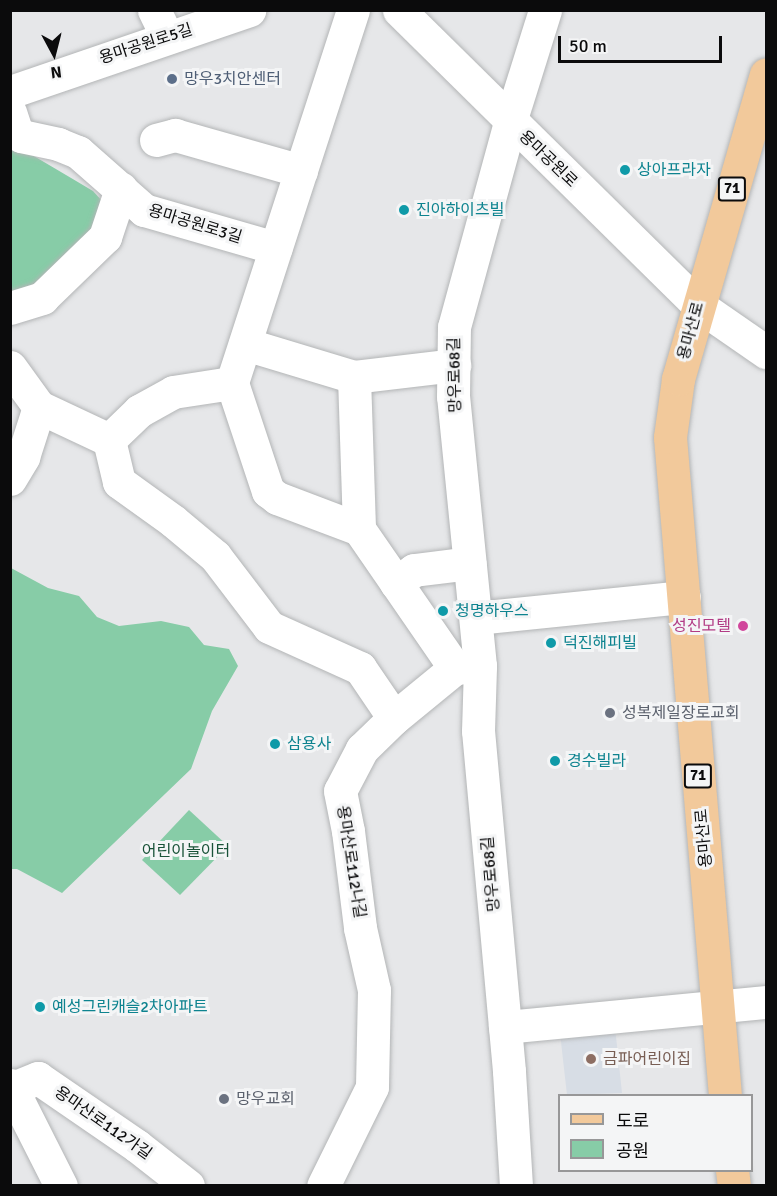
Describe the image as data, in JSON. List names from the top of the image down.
{
  "streets": {
    "main road": ["71", "용마산로"],
    "street": [
      "용마공원로5길",
      "용마공원로",
      "용마공원로3길",
      "망우로68길",
      "용마산로112나길",
      "용마산로112가길"
    ]
  },
  "crossings": [
    ["용마공원로", "용마산로"],
    ["용마공원로", "망우로68길"]
  ],
  "parks": ["어린이놀이터"],
  "places": [
    "망우3치안센터",
    "상아프라자",
    "진아하이츠빌",
    "청명하우스",
    "성진모텔",
    "덕진해피빌",
    "성복제일장로교회",
    "삼용사",
    "경수빌라",
    "예성그린캐슬2차아파트",
    "금파어린이집",
    "망우교회"
  ],
  "legend": ["도로", "공원"],
  "scale_bar": "50 m",
  "north": "bottom"
}
